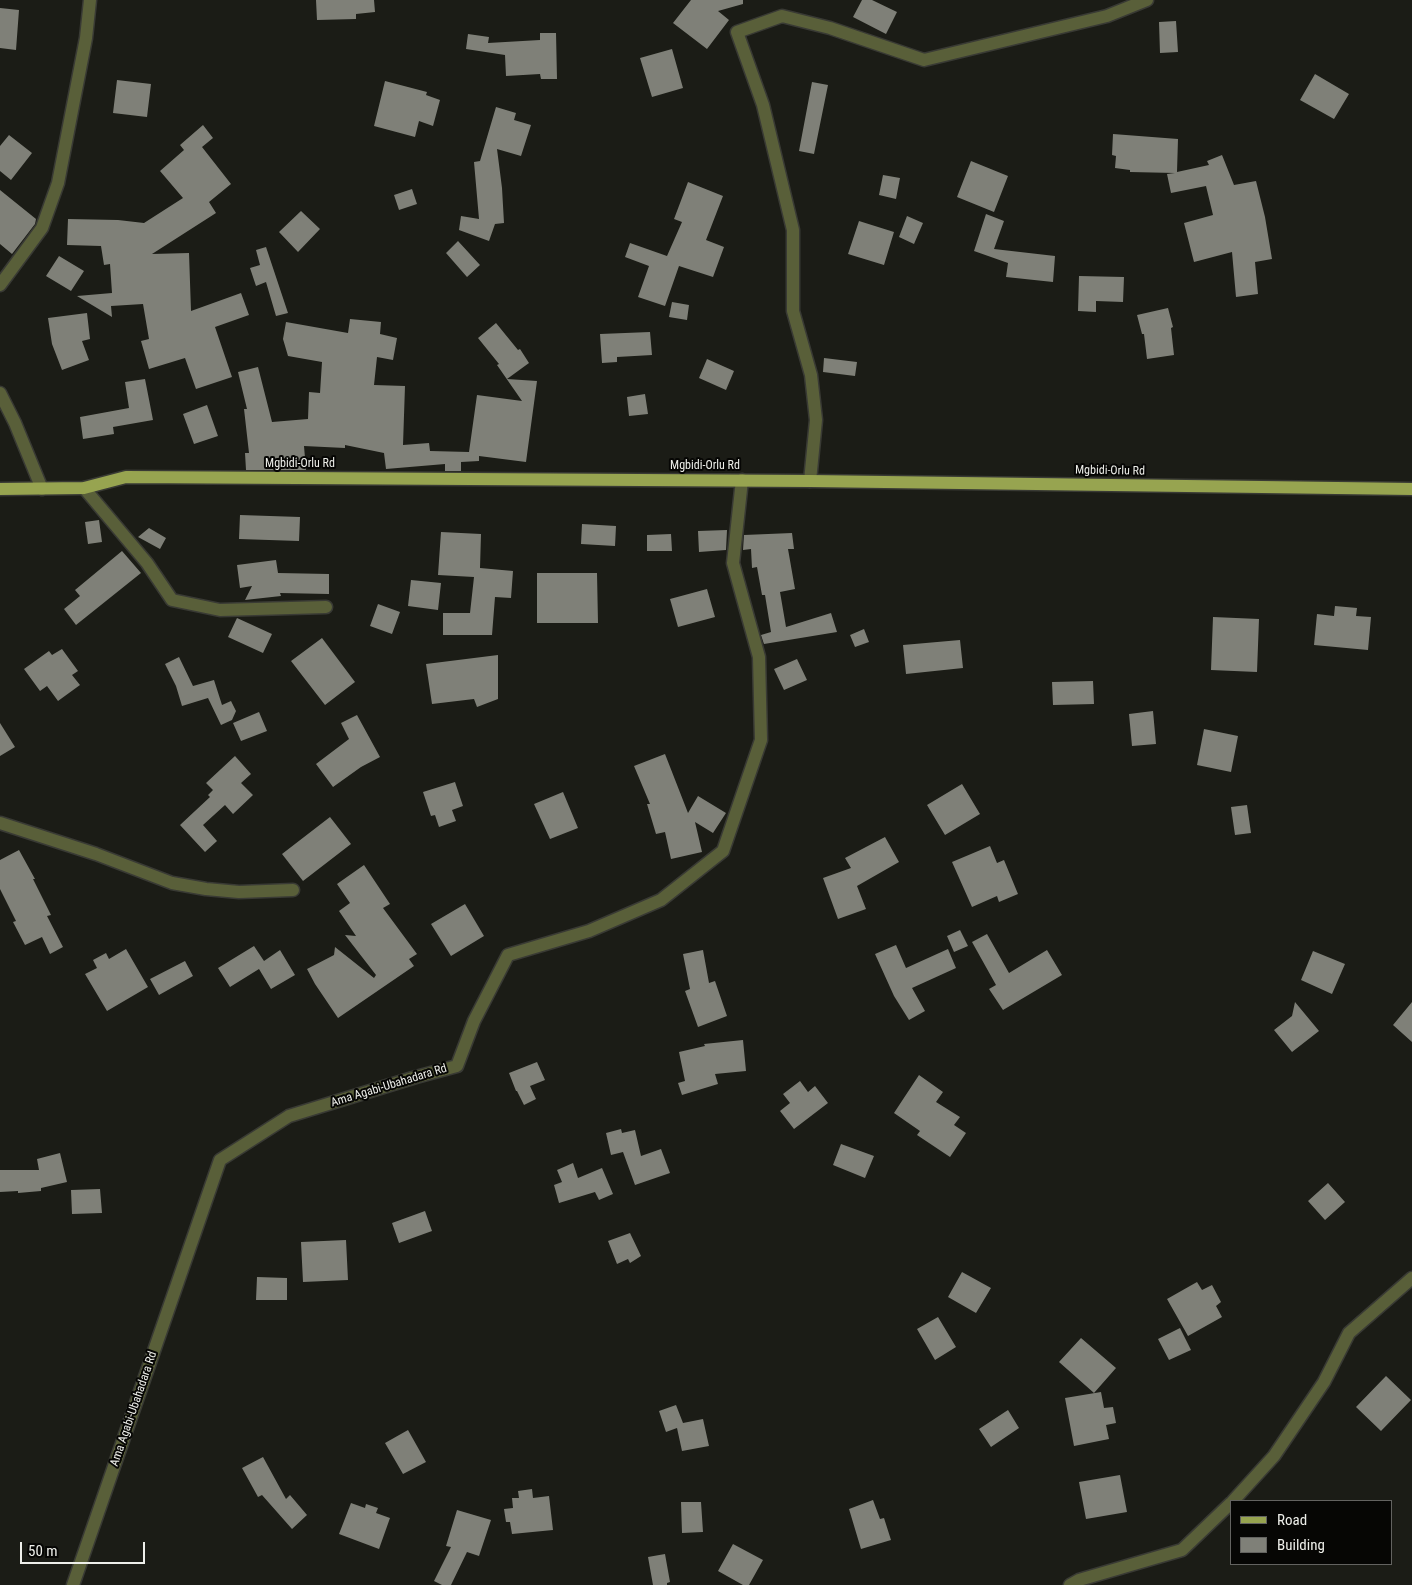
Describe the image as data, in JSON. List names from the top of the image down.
{
  "streets": {
    "main road": ["Mgbidi-Orlu Rd"],
    "street": ["Ama Agabi-Ubahadara Rd"]
  },
  "crossings": [
    ["Mgbidi-Orlu Rd", "Ama Agabi-Ubahadara Rd"]
  ],
  "legend": ["Road", "Building"],
  "scale_bar": "50 m"
}
